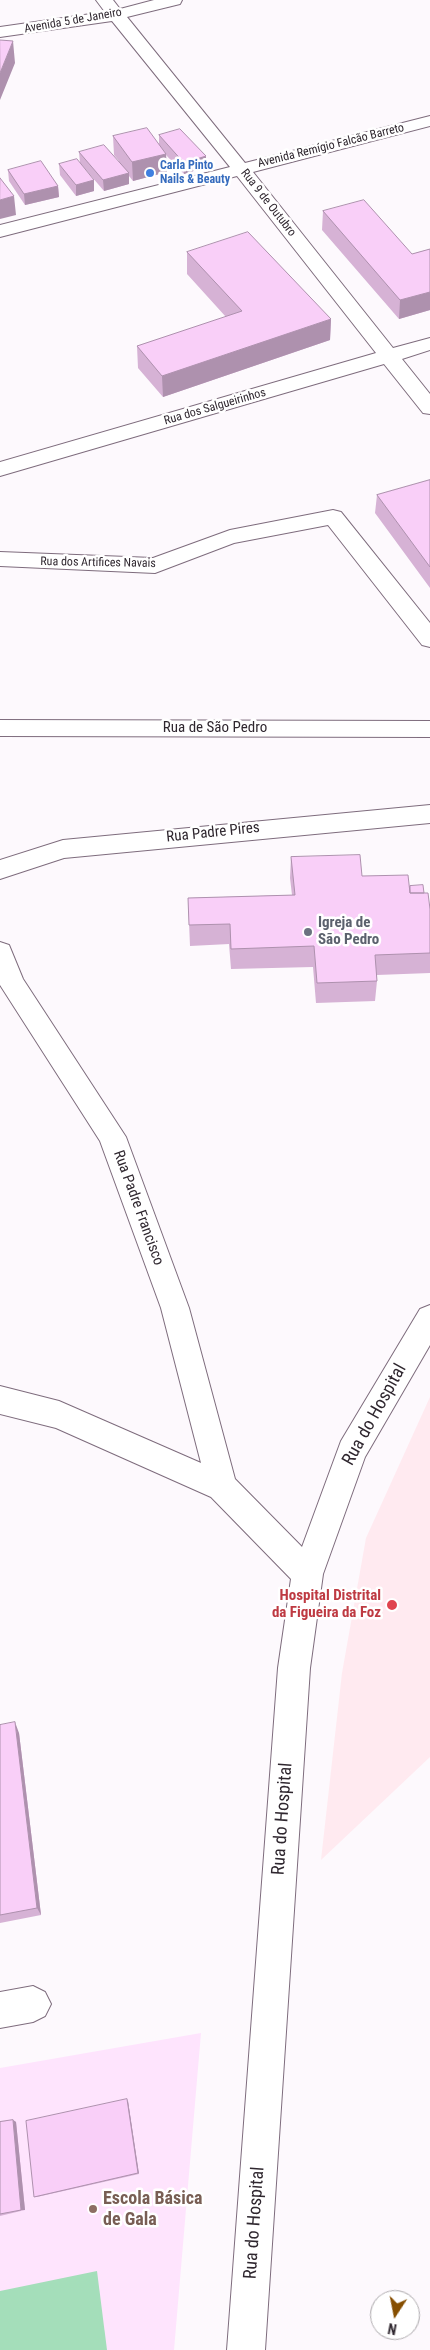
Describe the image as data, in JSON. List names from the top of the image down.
{
  "streets": {
    "street": [
      "Avenida 5 de Janeiro",
      "Avenida Remígio Falcão Barreto",
      "Rua 9 de Outubro",
      "Rua dos Salgueirinhos",
      "Rua dos Artifices Navais",
      "Rua de São Pedro",
      "Rua Padre Pires",
      "Rua Padre Francisco",
      "Rua do Hospital"
    ]
  },
  "crossings": [
    ["Avenida 5 de Janeiro", "Rua 9 de Outubro"],
    ["Avenida Remígio Falcão Barreto", "Rua 9 de Outubro"],
    ["Rua 9 de Outubro", "Rua dos Salgueirinhos"]
  ],
  "places": [
    "Carla Pinto Nails & Beauty",
    "Igreja de São Pedro",
    "Hospital Distrital da Figueira da Foz",
    "Escola Básica de Gala"
  ],
  "north": "bottom"
}
